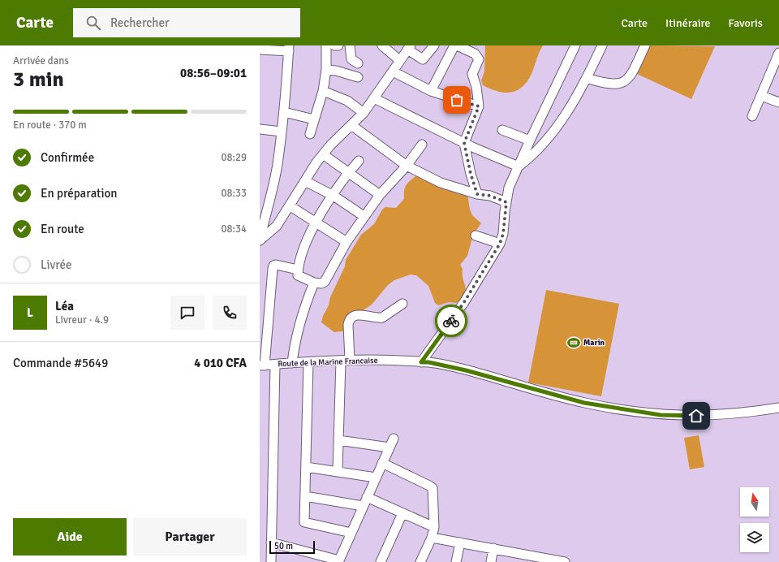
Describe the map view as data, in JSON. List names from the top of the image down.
{
  "streets": {
    "street": ["Route de la Marine Francaise"]
  },
  "places": {
    "sports": ["Marin"]
  },
  "scale_bar": "50 m",
  "north": "top",
  "page": {
    "header": "Carte",
    "search": "Rechercher",
    "nav": ["Carte", "Itinéraire", "Favoris"],
    "heading": ["3 min", "Arrivée dans", "08:56–09:01"],
    "panel": [
      "Léa",
      "Livreur · 4.9",
      "Commande #5649",
      "4 010 CFA"
    ],
    "bar": "En route · 370 m",
    "list": [
      ["Confirmée", "08:29"],
      ["En préparation", "08:33"],
      ["En route", "08:34"],
      "Livrée"
    ],
    "round": "L",
    "buttons": ["Aide", "Partager"],
    "scale": "50 m"
  }
}
